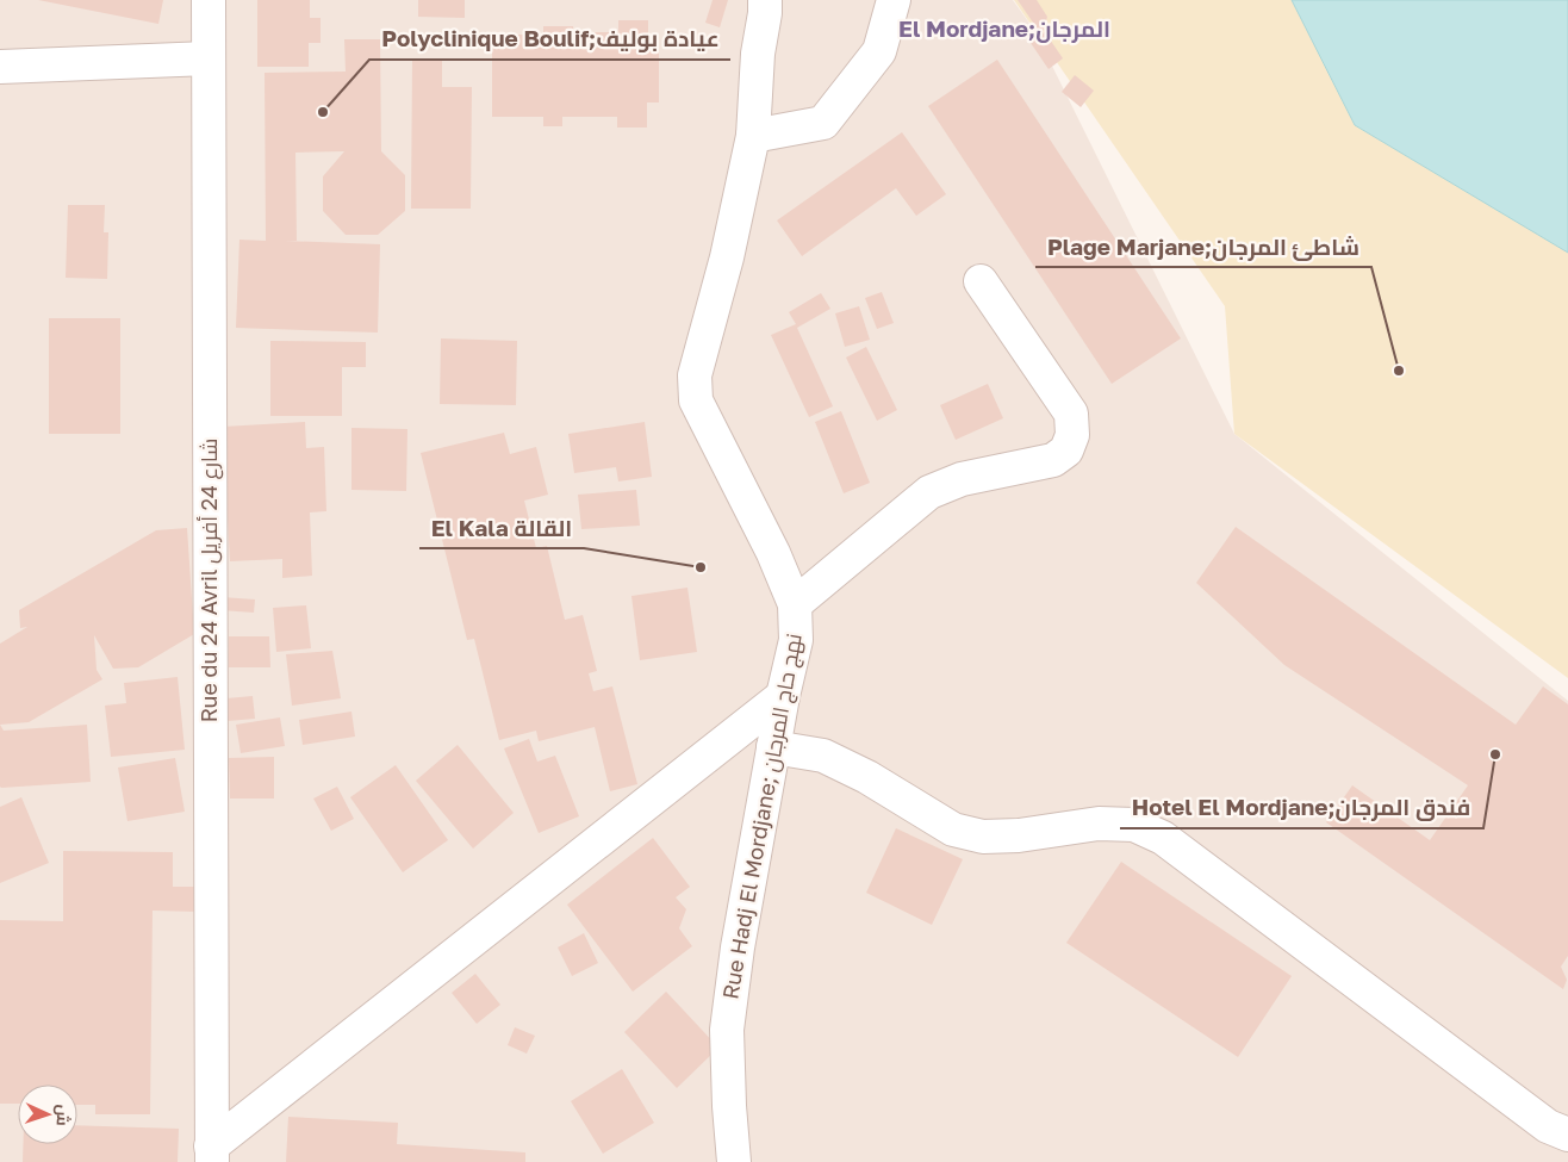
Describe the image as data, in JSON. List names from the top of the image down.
{
  "streets": {
    "street": ["Rue du 24 Avril شارع 24 أفريل", "Rue Hadj El Mordjane; نهج حاج المرجان"]
  },
  "districts": ["El Mordjane;المرجان"],
  "places": [
    "Polyclinique Boulif;عيادة بوليف",
    "Plage Marjane;شاطئ المرجان",
    "El Kala القالة",
    "Hotel El Mordjane;فندق المرجان"
  ],
  "north": "right"
}
